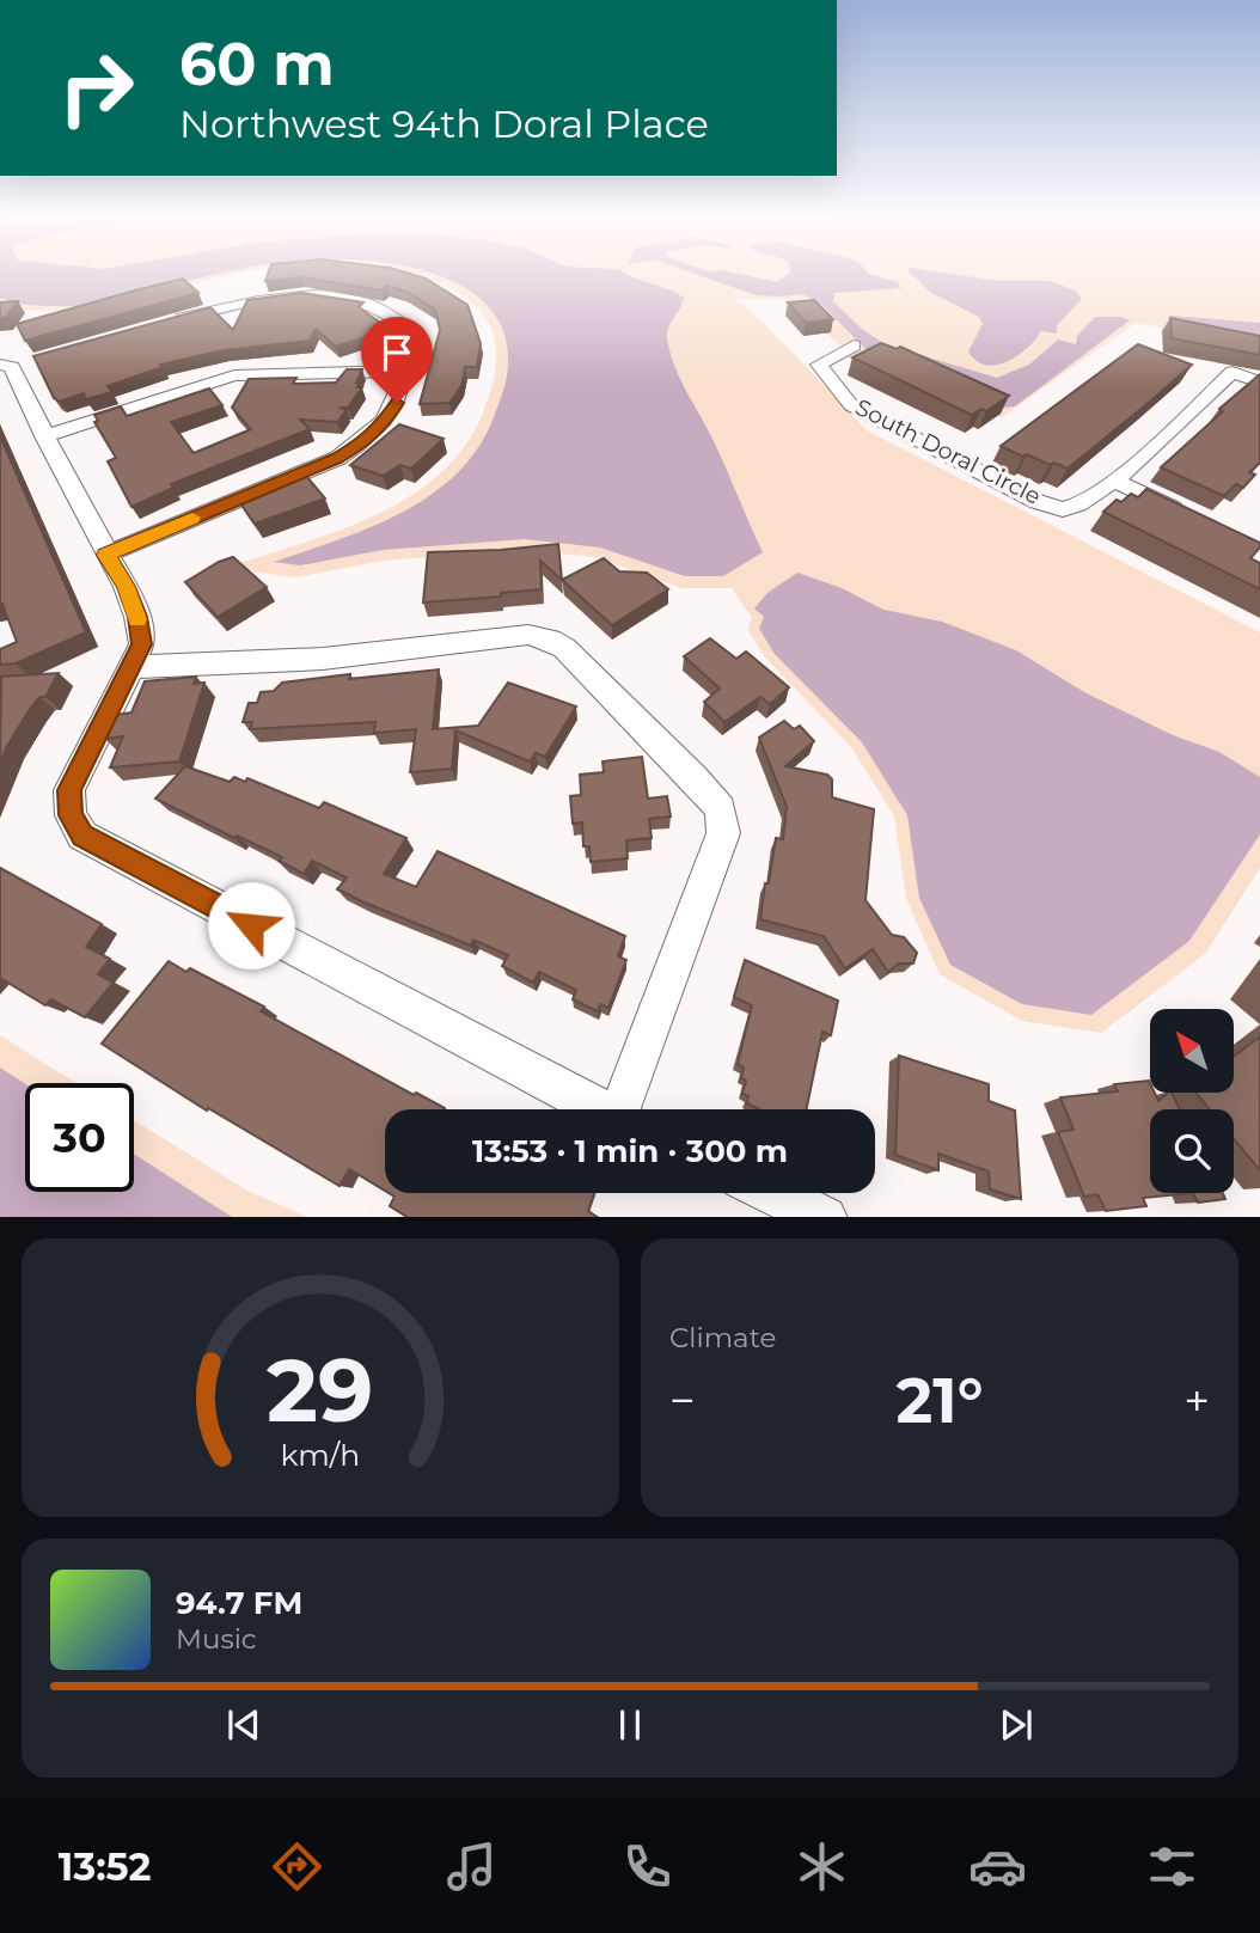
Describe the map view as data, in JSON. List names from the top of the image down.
{
  "streets": {
    "street": ["South Doral Circle"]
  },
  "north": "top left",
  "page": {
    "turn": ["60 m", "Northwest 94th Doral Place"],
    "limit": "30",
    "trip": "13:53 · 1 min · 300 m",
    "tile": "Climate",
    "heat": ["−", "21°", "+"],
    "song": ["94.7 FM", "Music"],
    "tabs": "13:52",
    "gauge": ["29", "km/h"]
  }
}
